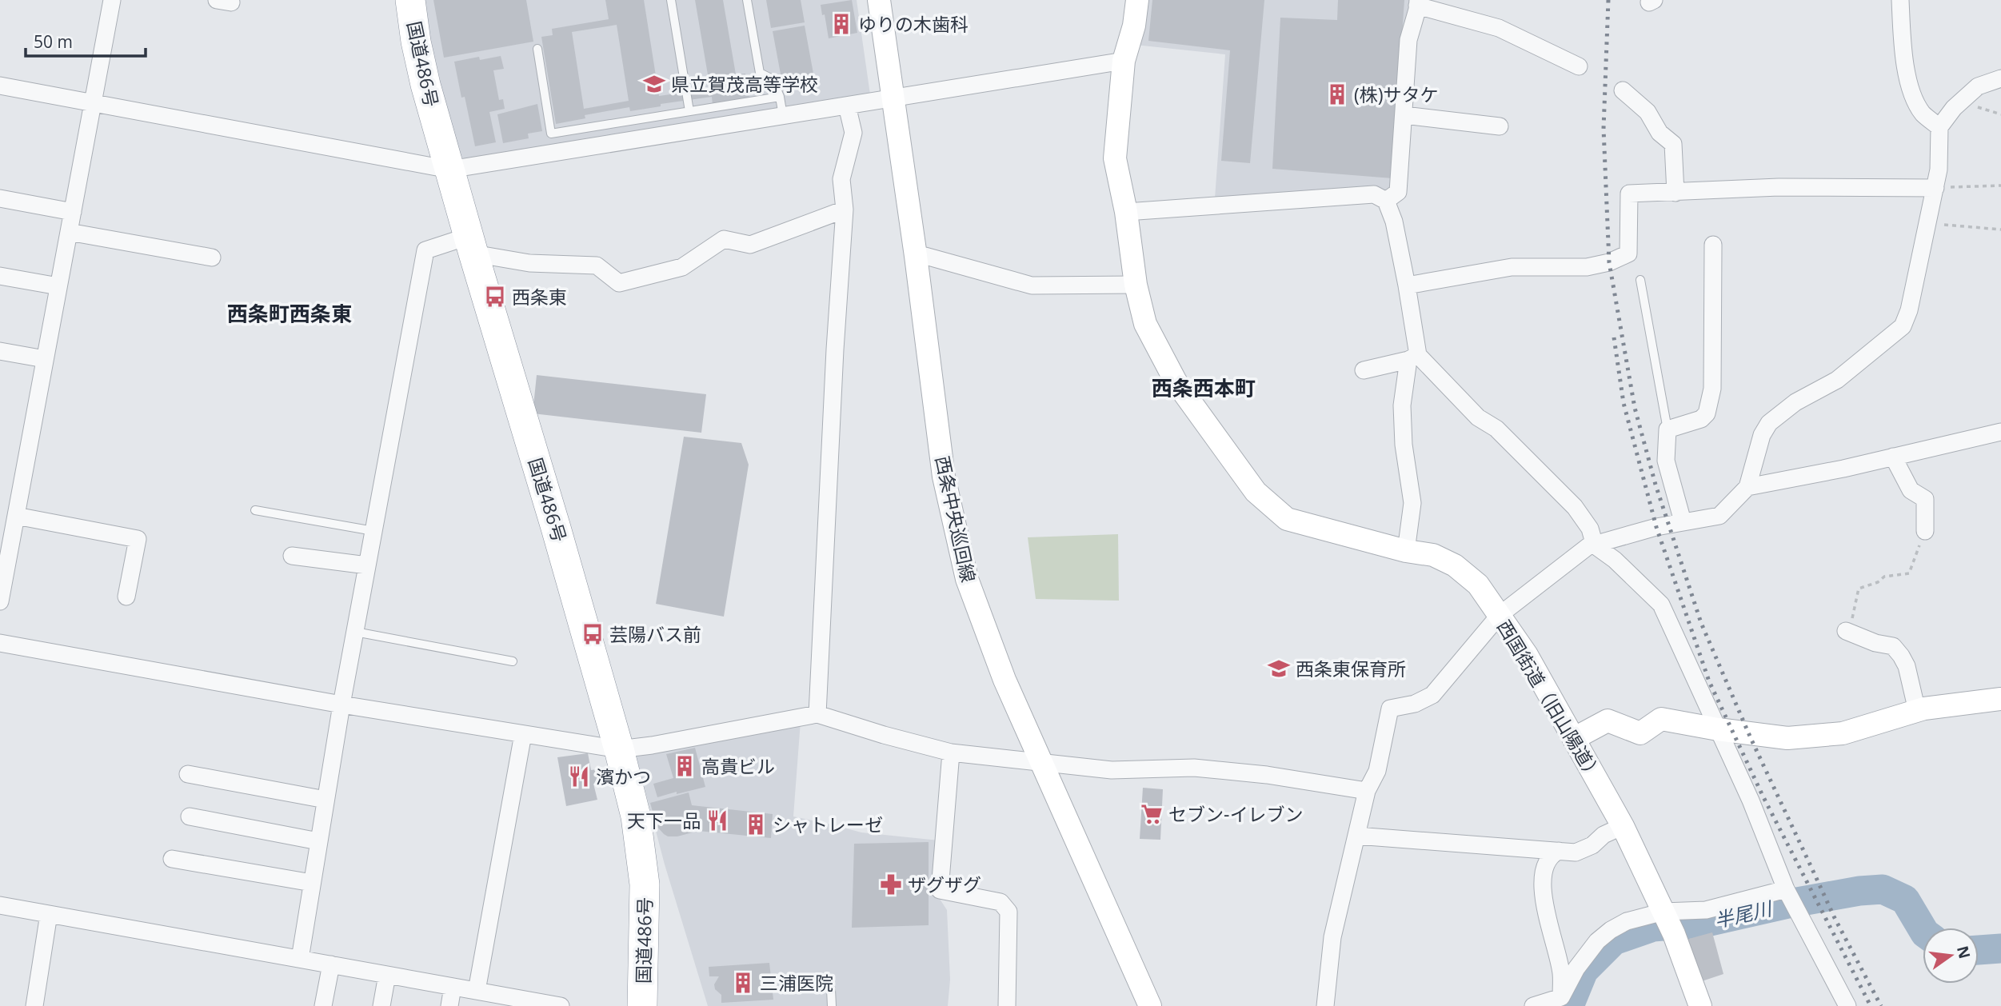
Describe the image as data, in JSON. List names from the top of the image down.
{
  "streets": {
    "highway": ["国道486号"],
    "street": ["西条中央巡回線", "西国街道（旧山陽道）"]
  },
  "districts": ["西条町西条東", "西条西本町"],
  "water": ["半尾川"],
  "places": {
    "building": [
      "ゆりの木歯科",
      "(株)サタケ",
      "高貴ビル",
      "シャトレーゼ",
      "三浦医院"
    ],
    "school or university": ["県立賀茂高等学校", "西条東保育所"],
    "bus stop": ["西条東", "芸陽バス前"],
    "restaurant": ["濱かつ", "天下一品"],
    "supermarket": ["セブン-イレブン"],
    "pharmacy": ["ザグザグ"]
  },
  "scale_bar": "50 m",
  "north": "right"
}
